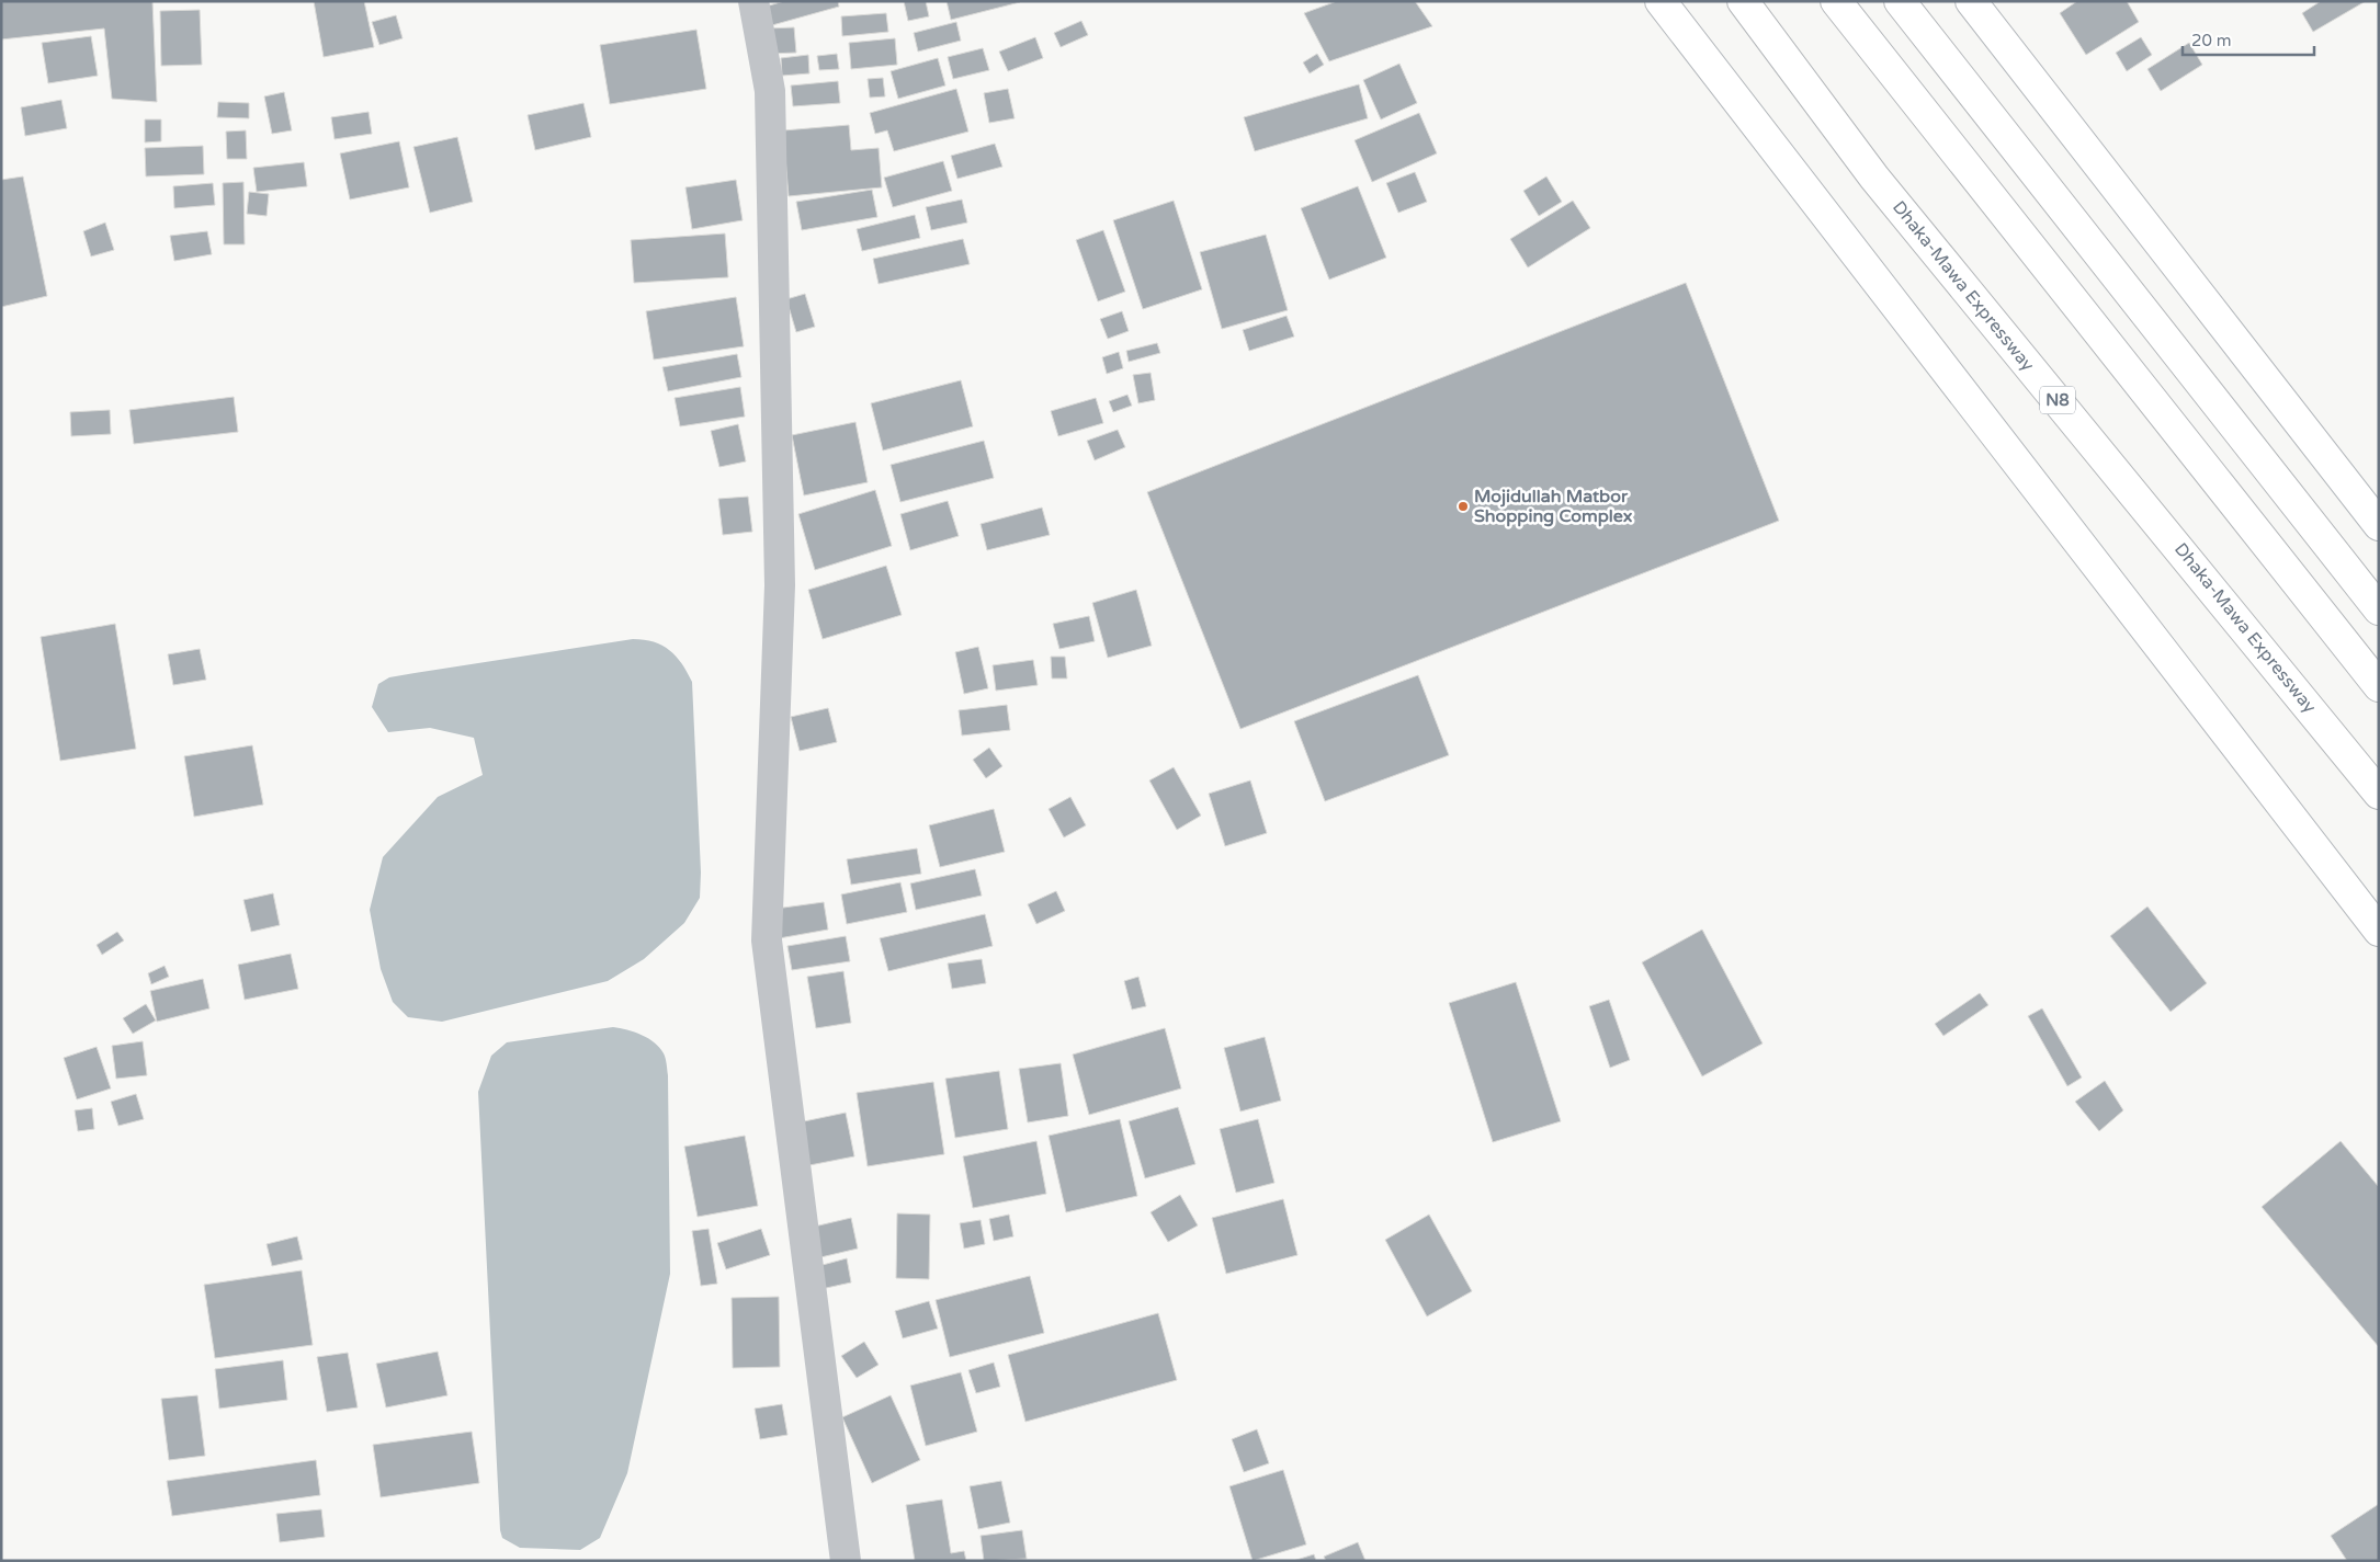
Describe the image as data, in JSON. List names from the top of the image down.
{
  "streets": {
    "main road": ["Dhaka-Mawa Expressway", "N8"]
  },
  "places": ["Mojidullah Matbor Shopping Complex"],
  "scale_bar": "20 m"
}
